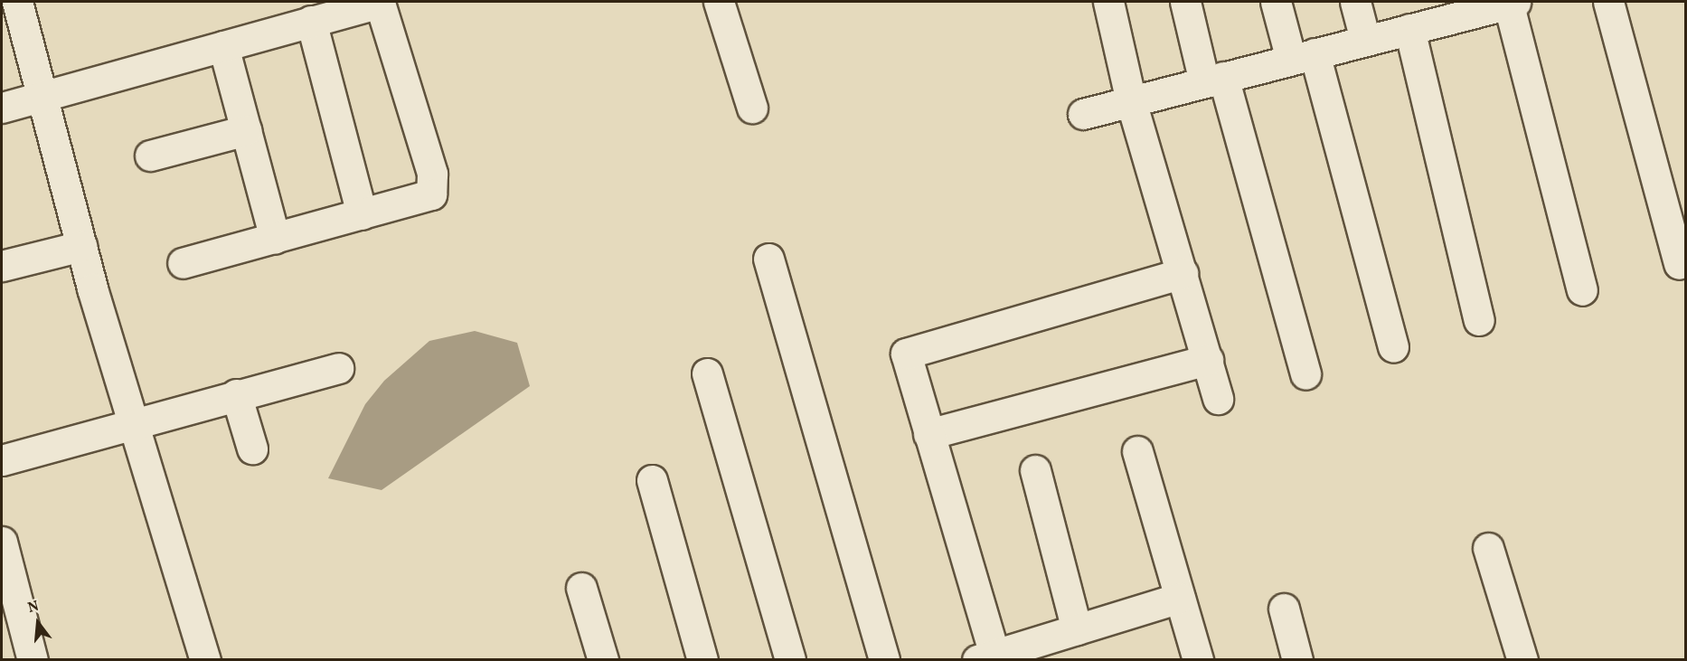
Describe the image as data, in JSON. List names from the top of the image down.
{
  "north": "top"
}
